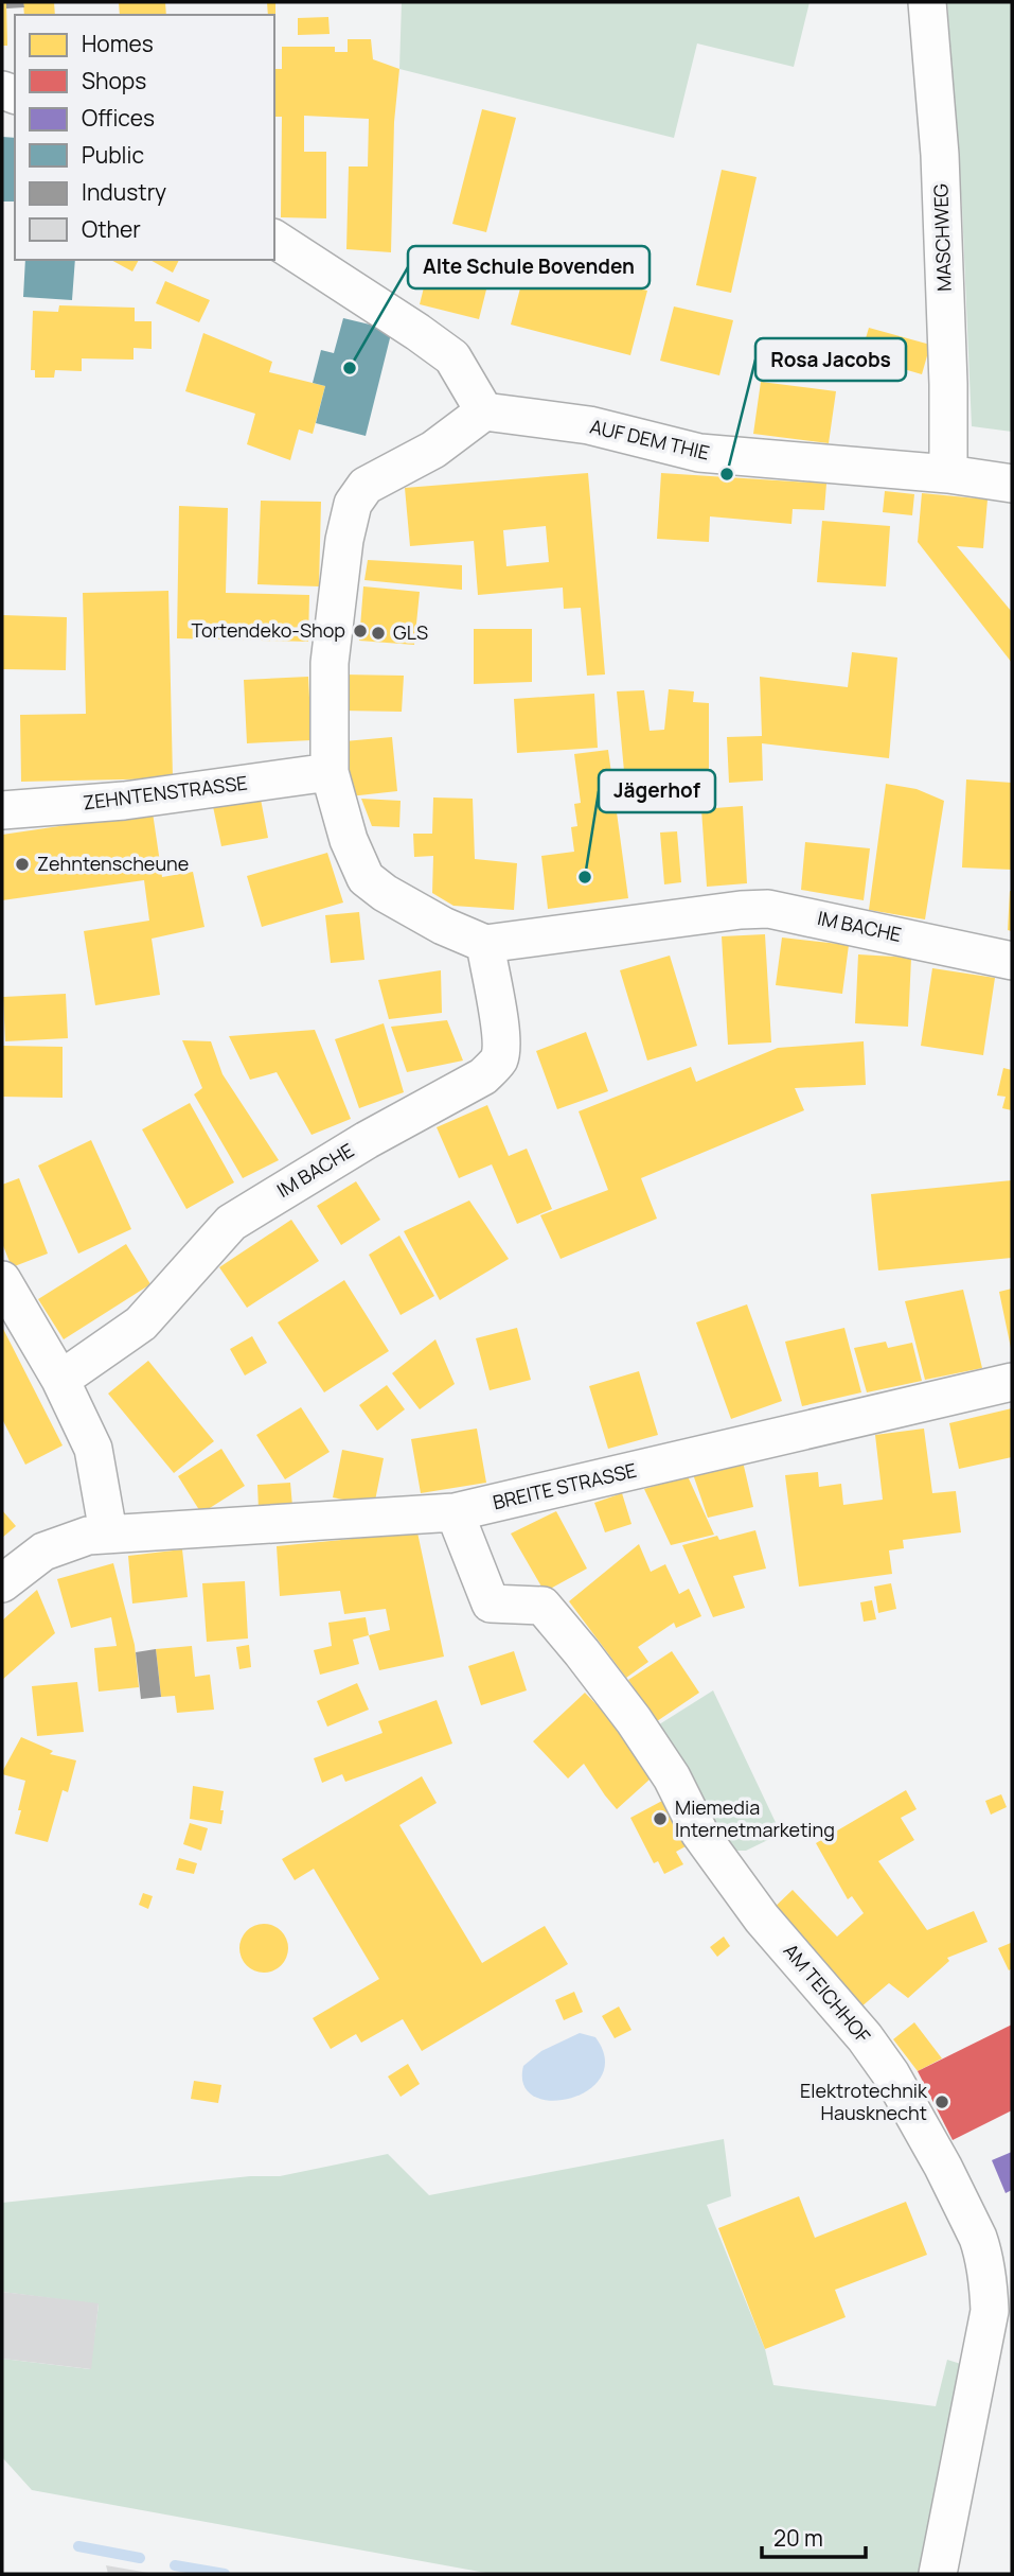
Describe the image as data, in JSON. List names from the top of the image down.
{
  "streets": {
    "street": [
      "MASCHWEG",
      "AUF DEM THIE",
      "ZEHNTENSTRASSE",
      "IM BACHE",
      "BREITE STRASSE",
      "AM TEICHHOF"
    ]
  },
  "crossings": [
    ["MASCHWEG", "AUF DEM THIE"],
    ["BREITE STRASSE", "AM TEICHHOF"]
  ],
  "places": [
    "Alte Schule Bovenden",
    "Rosa Jacobs",
    "Tortendeko-Shop",
    "GLS",
    "Zehntenscheune",
    "Jägerhof",
    "Miemedia Internetmarketing",
    "Elektrotechnik Hausknecht"
  ],
  "legend": [
    "Homes",
    "Shops",
    "Offices",
    "Public",
    "Industry",
    "Other"
  ],
  "scale_bar": "20 m"
}
